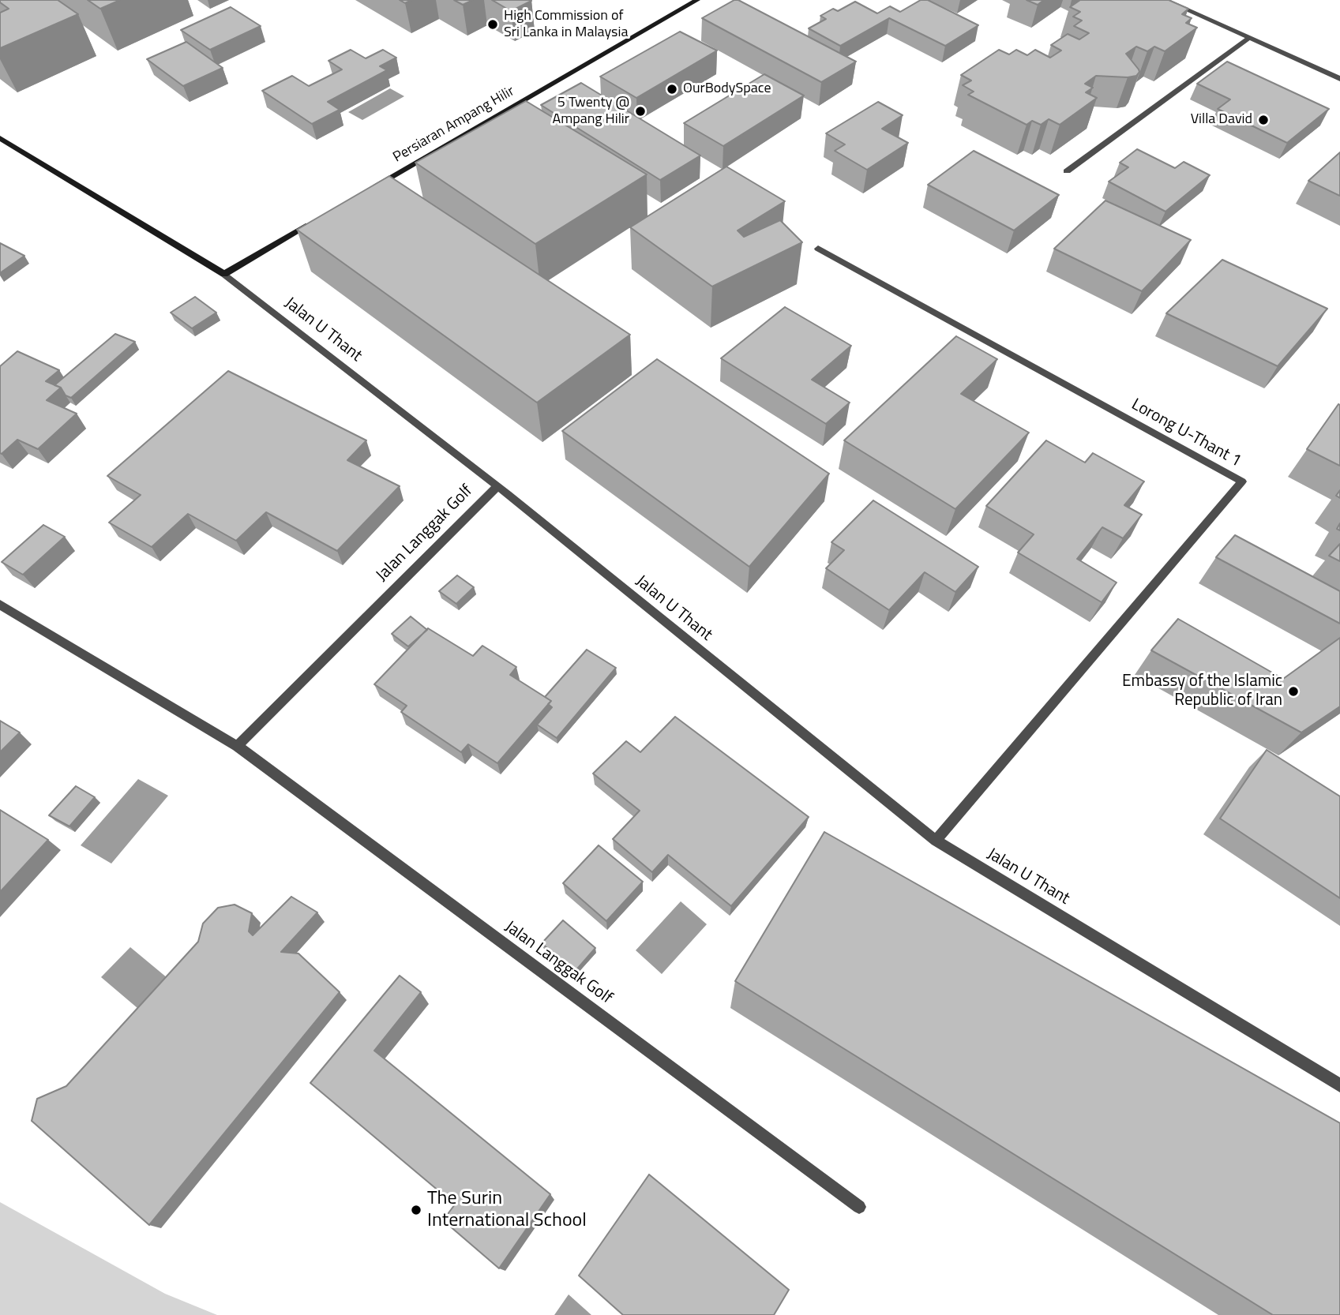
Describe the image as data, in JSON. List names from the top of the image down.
{
  "streets": {
    "street": [
      "Persiaran Ampang Hilir",
      "Jalan U Thant",
      "Lorong U-Thant 1",
      "Jalan Langgak Golf"
    ]
  },
  "crossings": [
    ["Jalan U Thant", "Lorong U-Thant 1"],
    ["Jalan U Thant", "Jalan Langgak Golf"]
  ],
  "places": [
    "High Commission of Sri Lanka in Malaysia",
    "OurBodySpace",
    "5 Twenty @ Ampang Hilir",
    "Villa David",
    "Embassy of the Islamic Republic of Iran",
    "The Surin International School"
  ]
}
